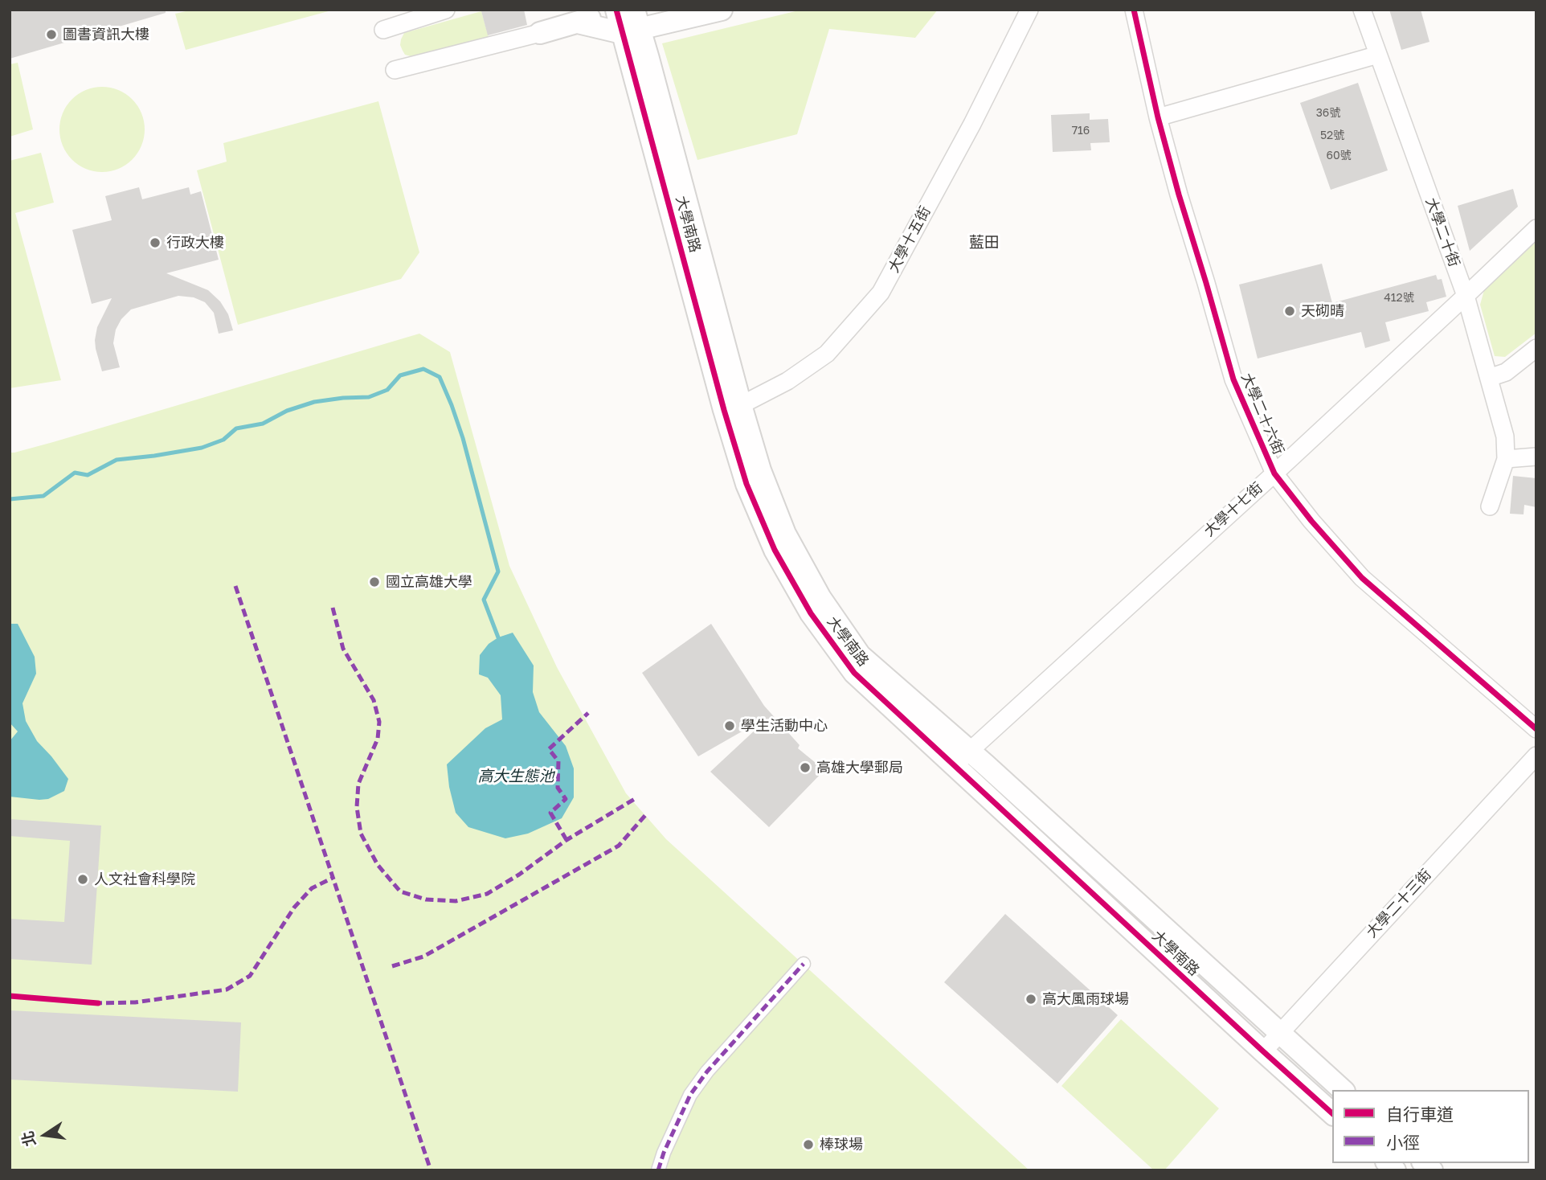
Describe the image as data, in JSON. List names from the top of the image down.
{
  "streets": {
    "street": [
      "大學南路",
      "大學二十街",
      "大學十五街",
      "大學二十六街",
      "大學十七街",
      "大學二十三街"
    ]
  },
  "crossings": [
    ["大學南路", "大學十五街"],
    ["大學南路", "大學十七街"],
    ["大學南路", "大學二十三街"],
    ["大學二十街", "大學十七街"],
    ["大學二十六街", "大學十七街"]
  ],
  "districts": ["藍田"],
  "water": ["高大生態池"],
  "places": [
    "圖書資訊大樓",
    "行政大樓",
    "天砌晴",
    "國立高雄大學",
    "學生活動中心",
    "高雄大學郵局",
    "人文社會科學院",
    "高大風雨球場",
    "棒球場"
  ],
  "house_numbers": [
    "36號",
    "716",
    "52號",
    "60號",
    "412號"
  ],
  "legend": ["自行車道", "小徑"],
  "north": "left"
}
